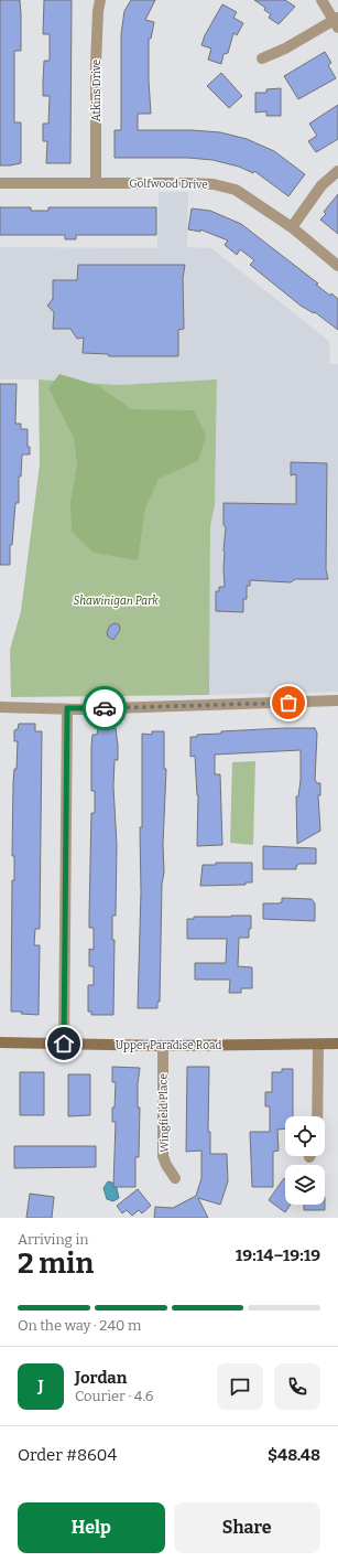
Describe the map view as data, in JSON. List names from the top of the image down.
{
  "streets": {
    "main road": ["Upper Paradise Road"],
    "street": ["Atkins Drive", "Golfwood Drive", "Wingfield Place"]
  },
  "crossings": [
    ["Atkins Drive", "Golfwood Drive"],
    ["Upper Paradise Road", "Wingfield Place"]
  ],
  "parks": ["Shawinigan Park"],
  "page": {
    "heading": ["2 min", "Arriving in", "19:14–19:19"],
    "panel": [
      "Jordan",
      "Courier · 4.6",
      "Order #8604",
      "$48.48"
    ],
    "bar": "On the way · 240 m",
    "round": "J",
    "buttons": ["Help", "Share"]
  }
}
